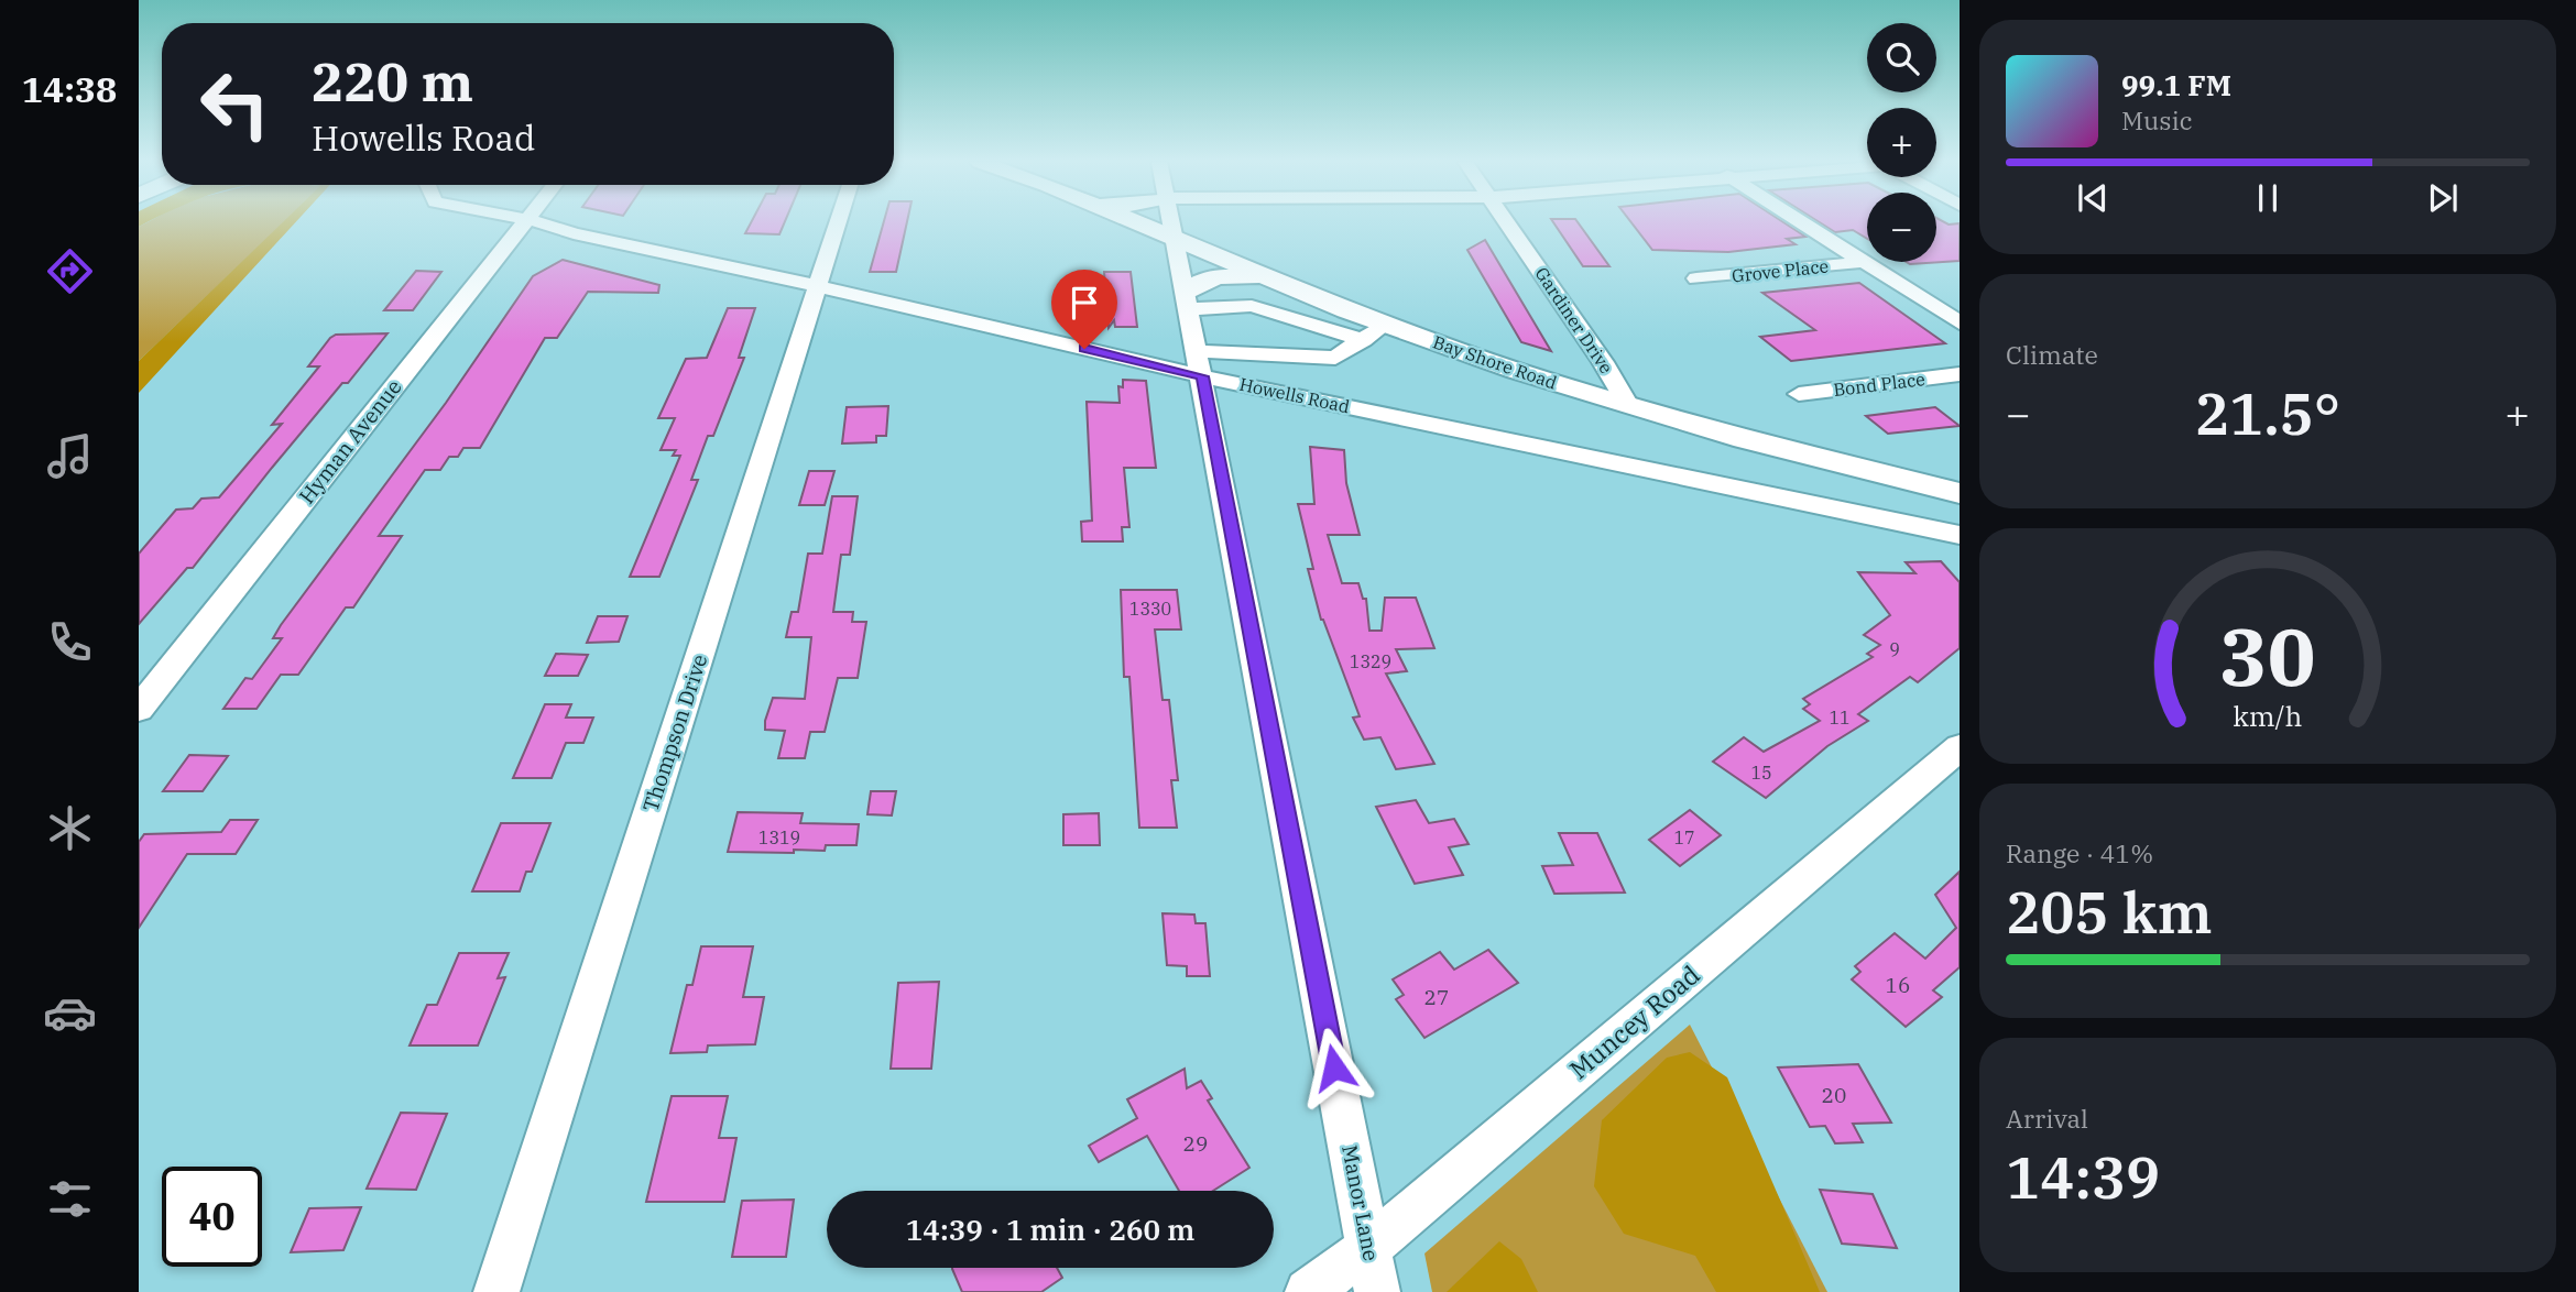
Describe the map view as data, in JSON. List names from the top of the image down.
{
  "streets": {
    "main road": ["Bay Shore Road"],
    "street": [
      "Grove Place",
      "Gardiner Drive",
      "Bond Place",
      "Howells Road",
      "Hyman Avenue",
      "Thompson Drive",
      "Muncey Road",
      "Manor Lane"
    ]
  },
  "crossings": [
    ["Gardiner Drive", "Bay Shore Road"],
    ["Bay Shore Road", "Manor Lane"],
    ["Howells Road", "Thompson Drive"],
    ["Howells Road", "Manor Lane"],
    ["Muncey Road", "Manor Lane"]
  ],
  "house_numbers": [
    "1330",
    "9",
    "1329",
    "11",
    "15",
    "1319",
    "17",
    "16",
    "27",
    "20",
    "29"
  ],
  "page": {
    "tabs": "14:38",
    "map_buttons": ["+", "−"],
    "turn": ["220 m", "Howells Road"],
    "song": ["99.1 FM", "Music"],
    "tile": [
      "Climate",
      ["Range · 41%", "205 km"],
      ["Arrival", "14:39"]
    ],
    "heat": ["−", "21.5°", "+"],
    "limit": "40",
    "trip": "14:39 · 1 min · 260 m",
    "gauge": ["30", "km/h"]
  }
}
